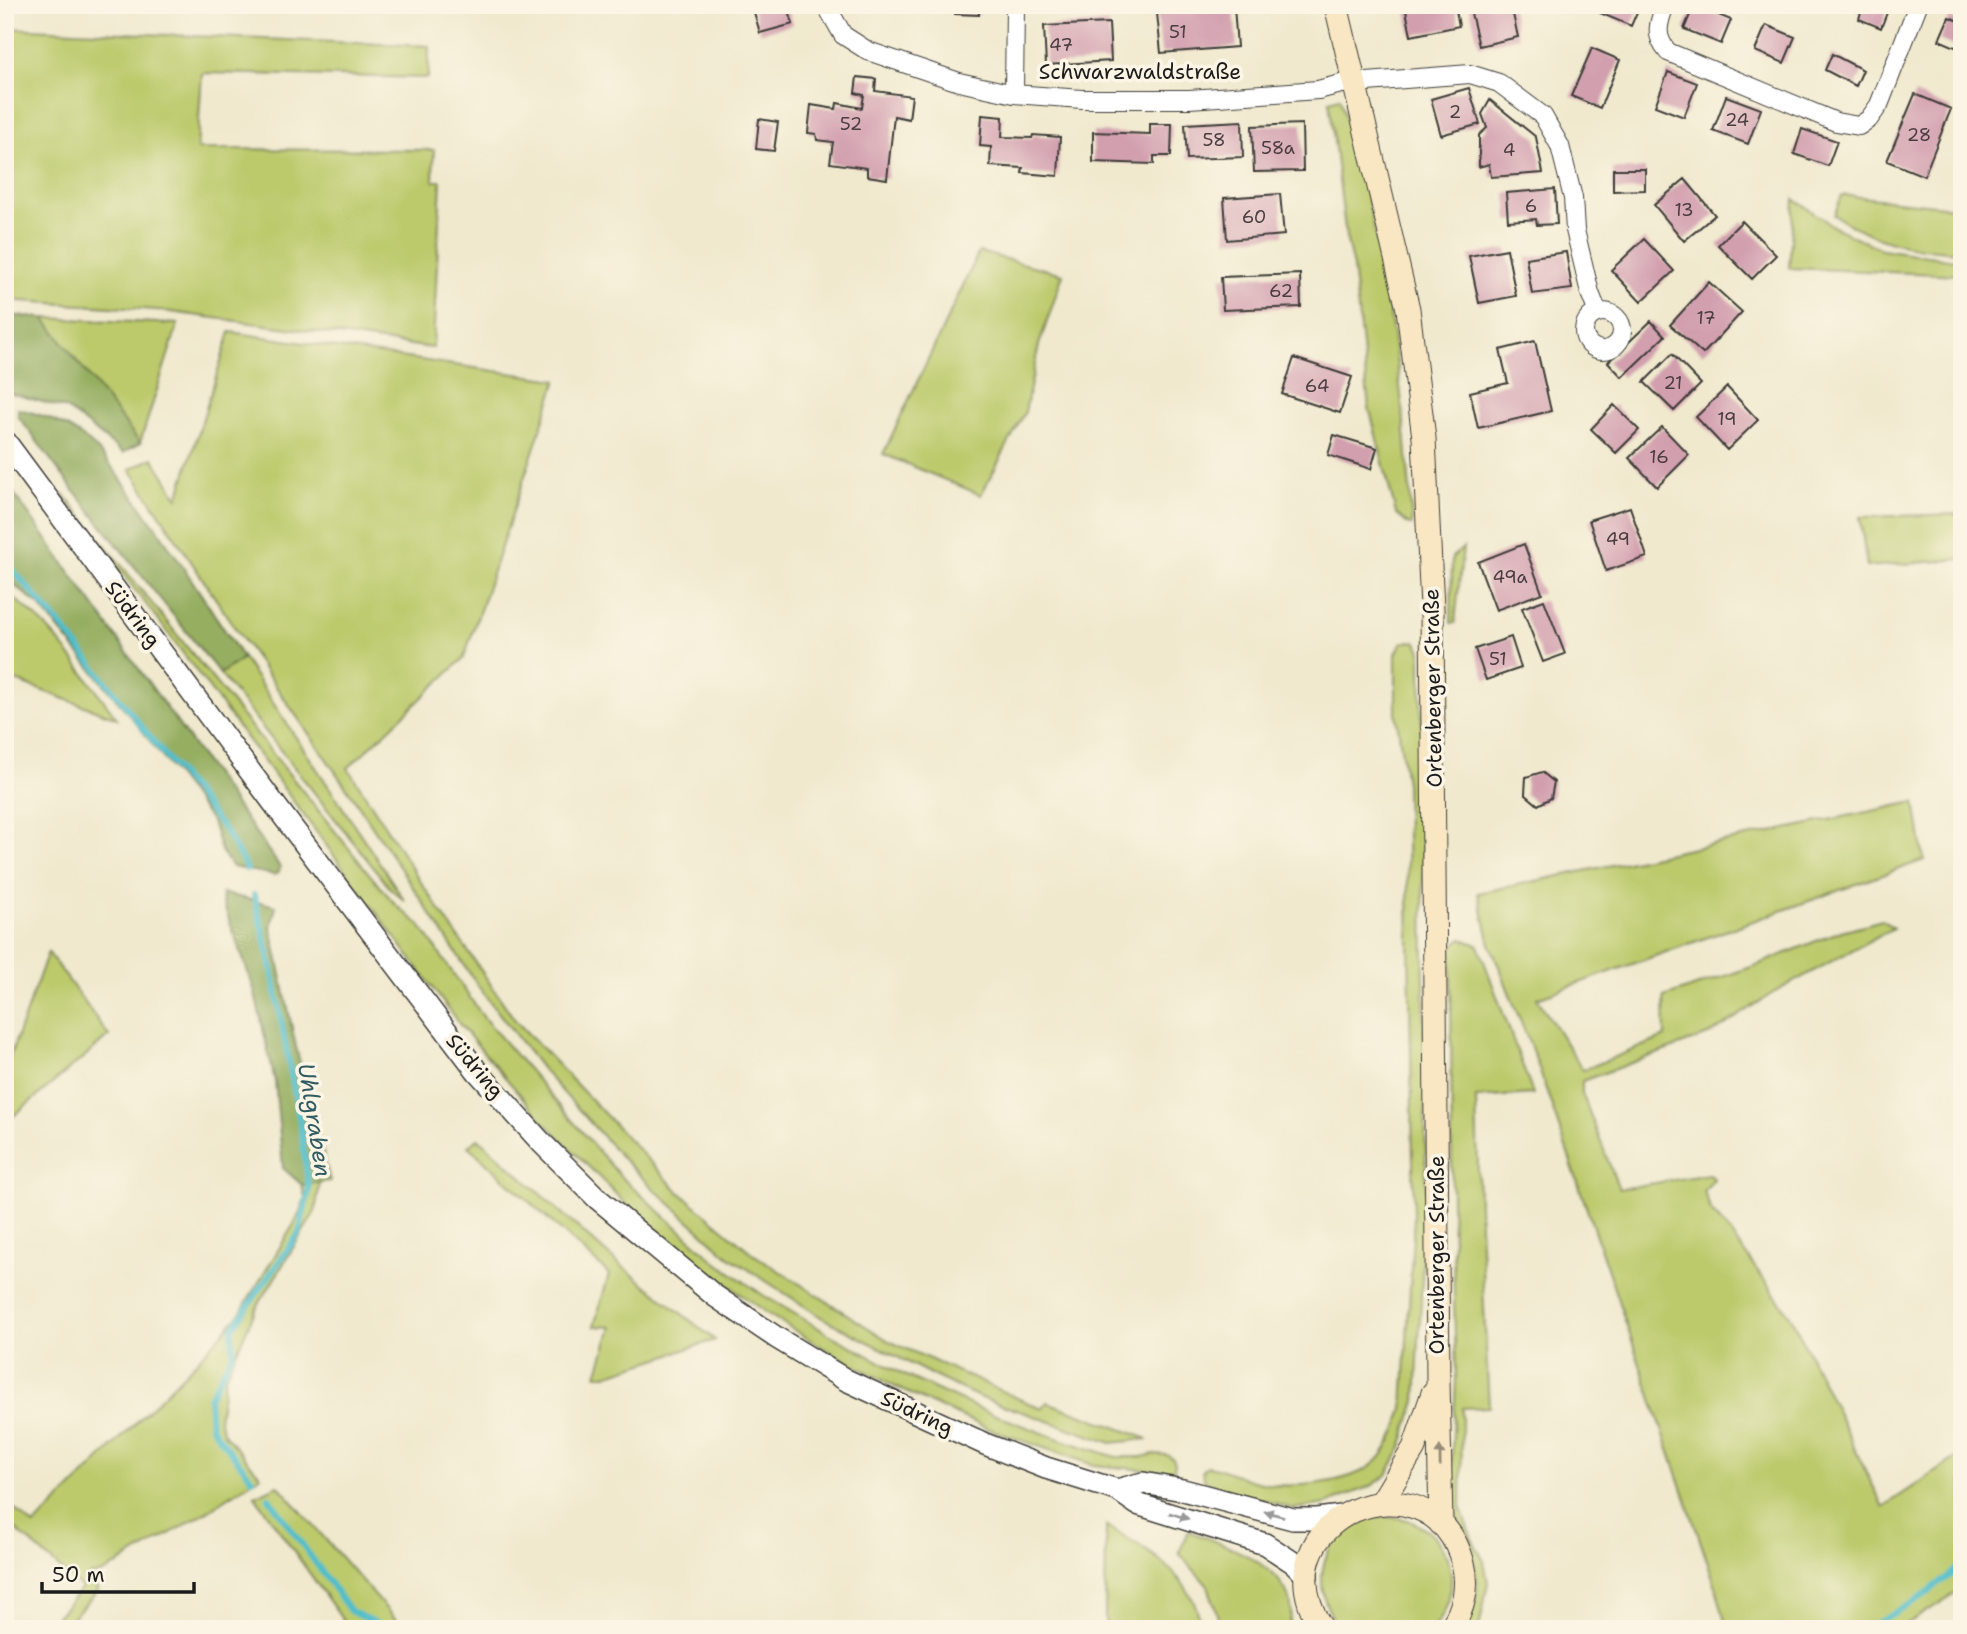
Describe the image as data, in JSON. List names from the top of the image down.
{
  "streets": {
    "main road": ["Ortenberger Straße"],
    "street": ["Schwarzwaldstraße", "Südring"]
  },
  "crossings": [
    ["Schwarzwaldstraße", "Ortenberger Straße"]
  ],
  "water": ["Uhlgraben"],
  "house_numbers": [
    "51",
    "47",
    "2",
    "24",
    "52",
    "28",
    "58",
    "58a",
    "4",
    "6",
    "13",
    "60",
    "62",
    "17",
    "21",
    "64",
    "19",
    "16",
    "49",
    "49a",
    "51"
  ],
  "scale_bar": "50 m"
}
